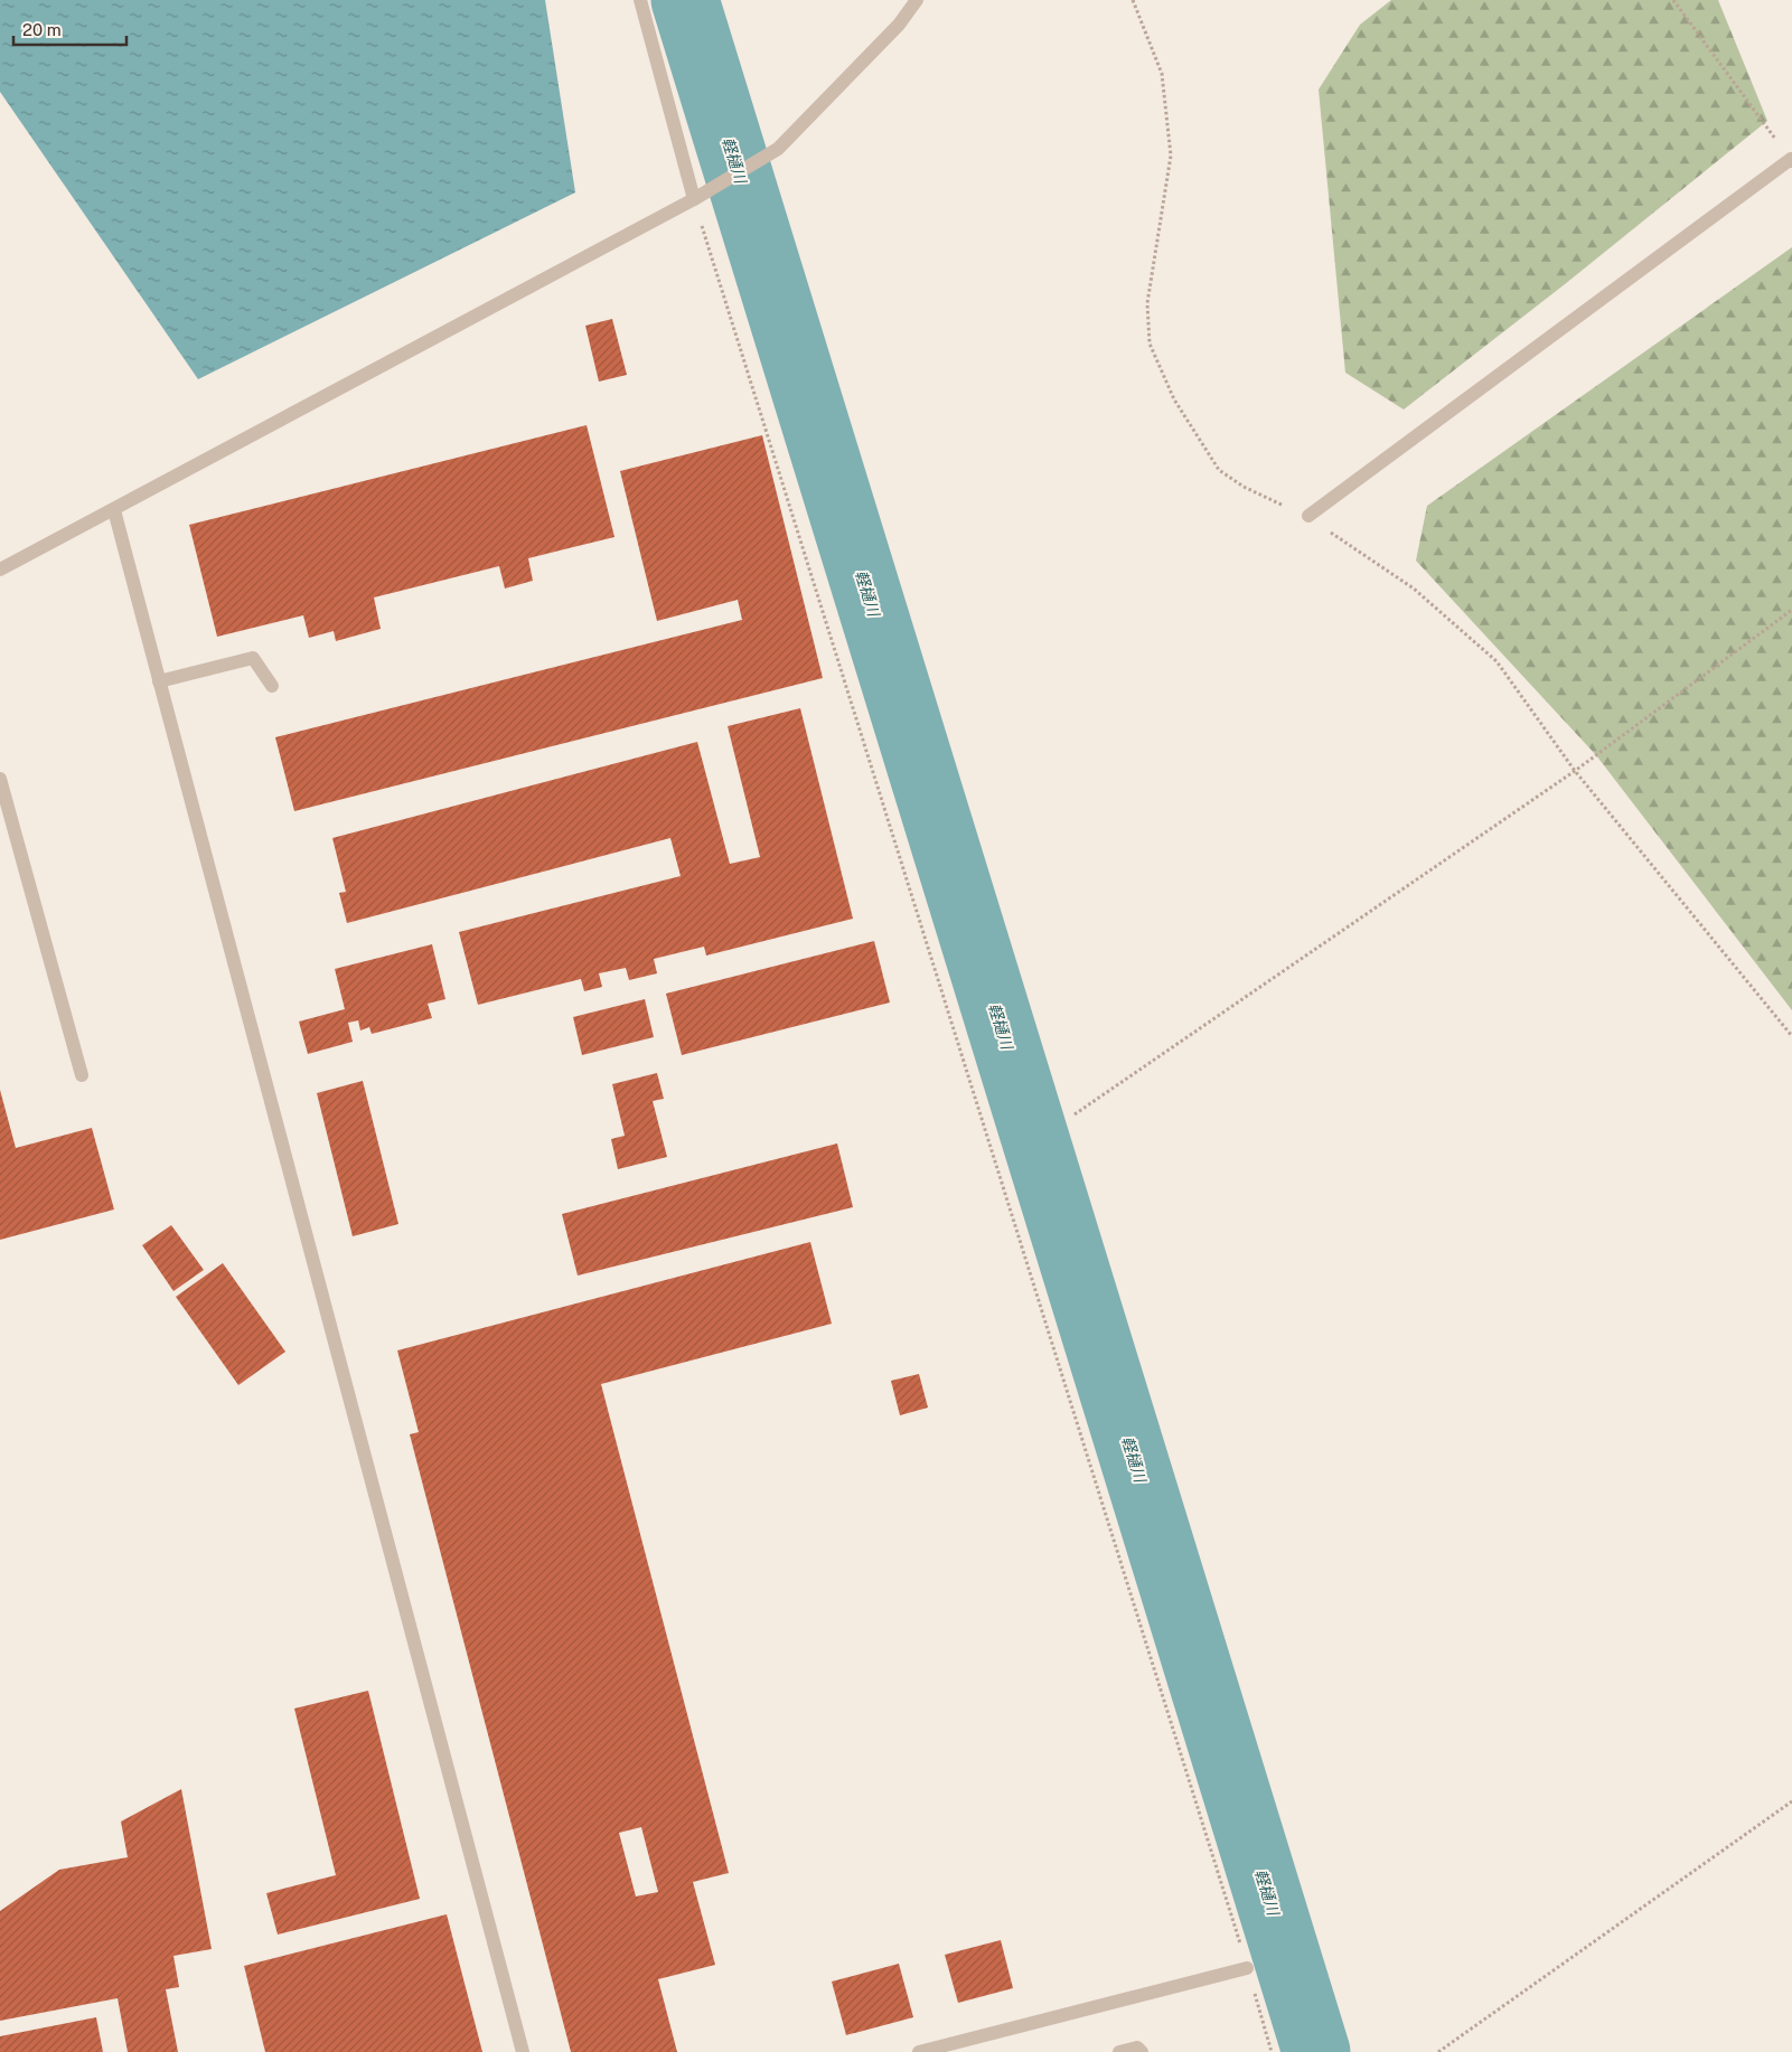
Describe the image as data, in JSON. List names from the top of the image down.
{
  "water": ["軽樋川"],
  "scale_bar": "20 m"
}
